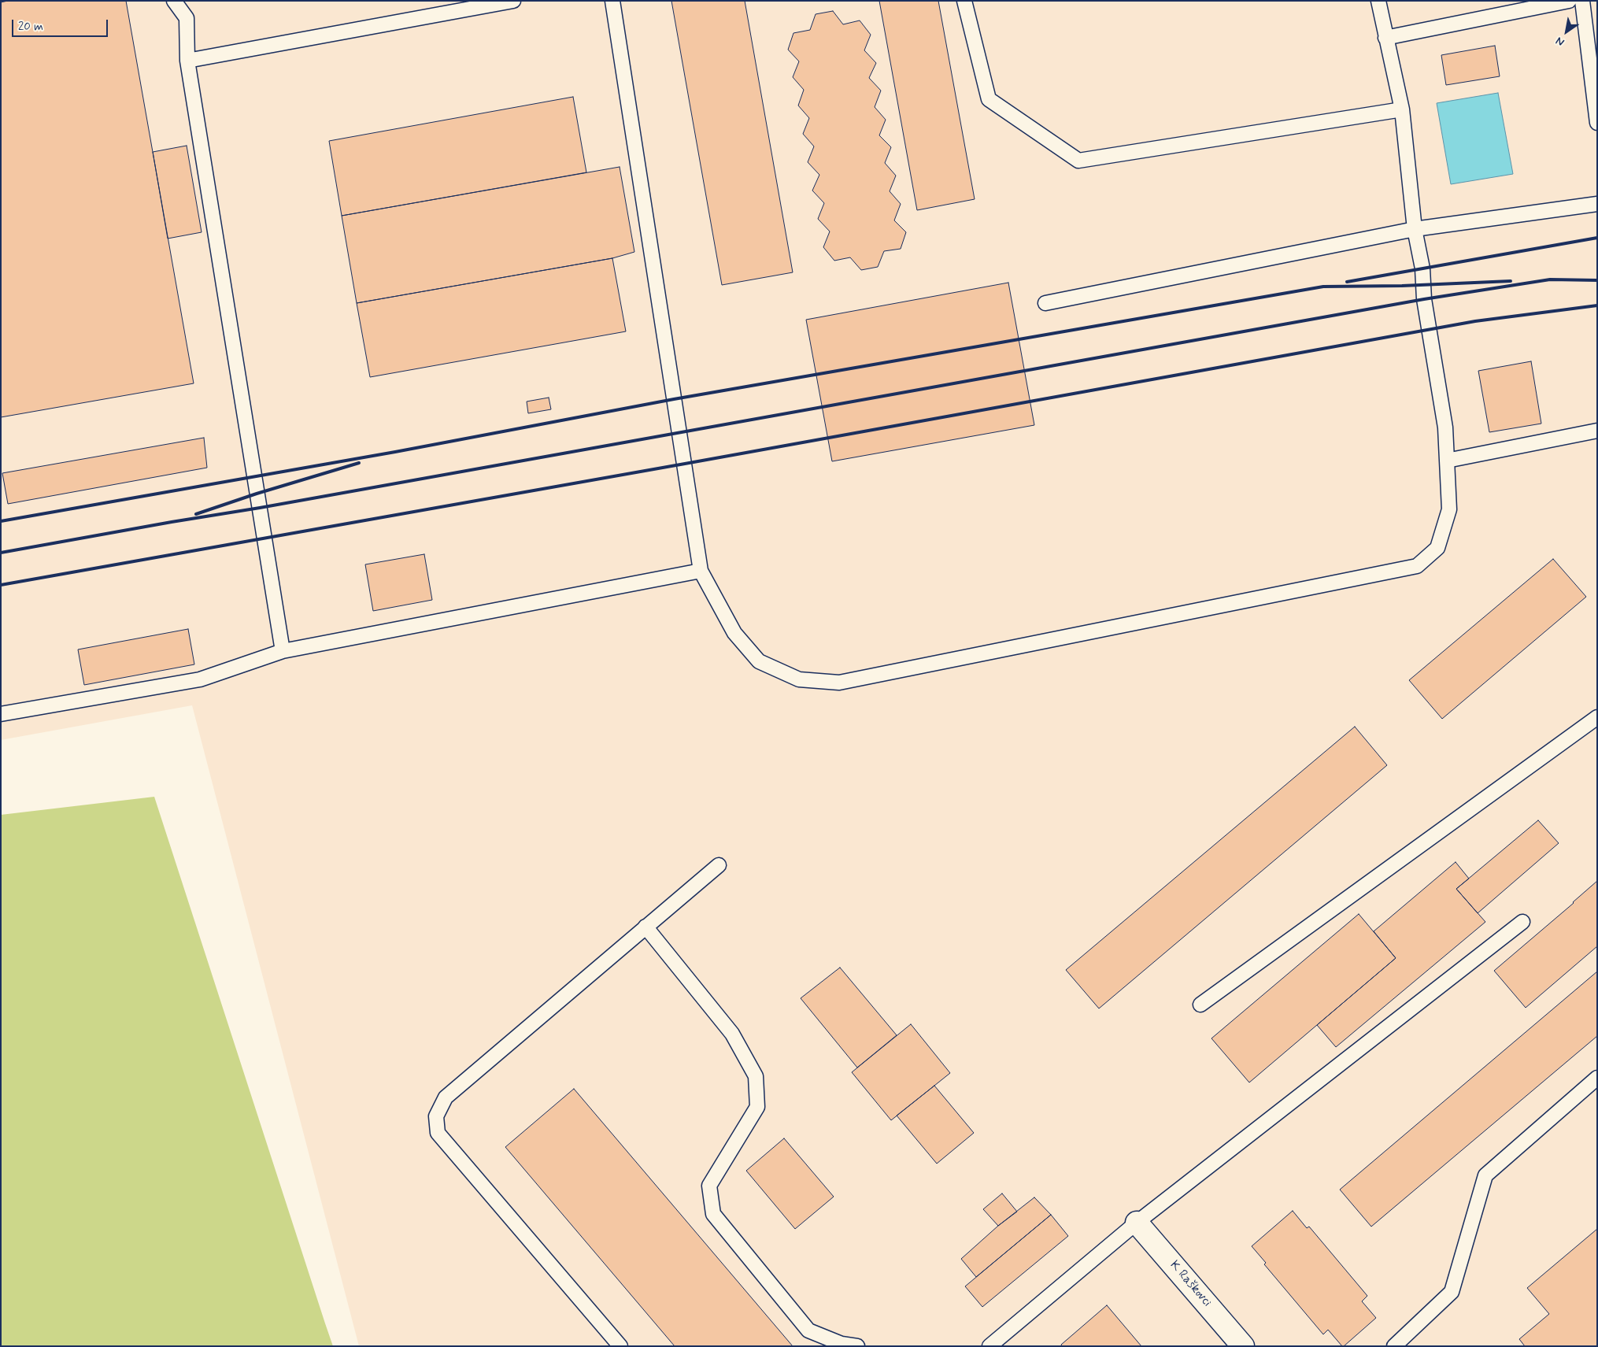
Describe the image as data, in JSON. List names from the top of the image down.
{
  "streets": {
    "street": ["K Raškovci"]
  },
  "scale_bar": "20 m",
  "north": "bottom left"
}
